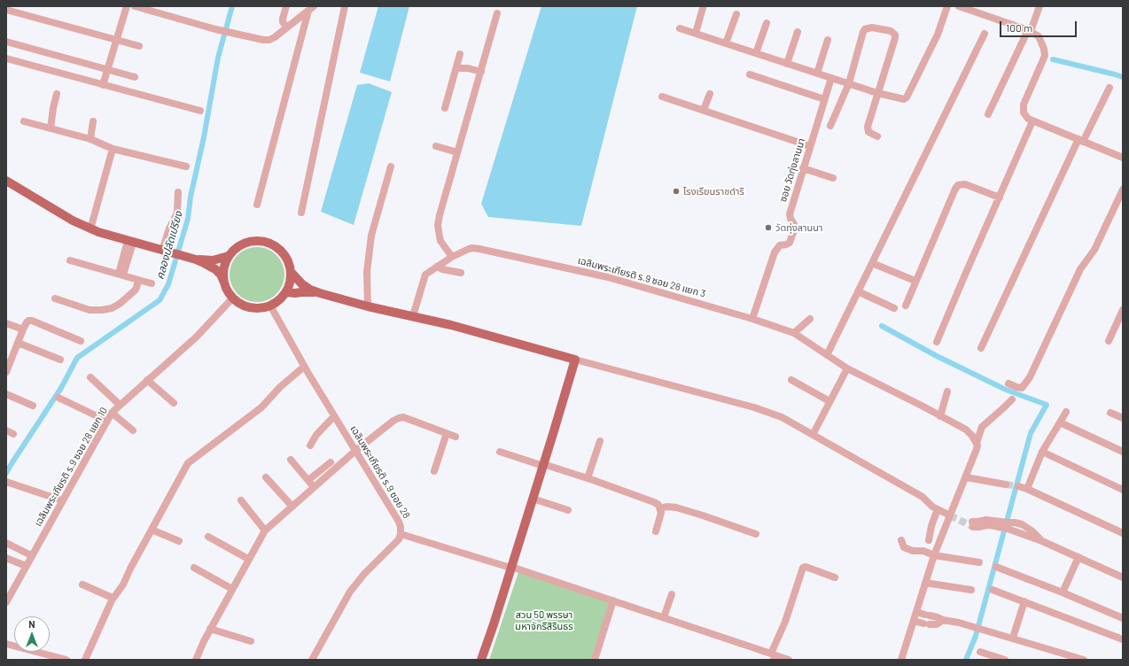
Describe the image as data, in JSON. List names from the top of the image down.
{
  "streets": {
    "street": [
      "ซอย วัดทุ่งลานนา",
      "เฉลิมพระเกียรติ ร.9 ซอย 28 แยก 3",
      "เฉลิมพระเกียรติ ร.9 ซอย 28 แยก 10",
      "เฉลิมพระเกียรติ ร.9 ซอย 28"
    ]
  },
  "crossings": [
    ["ซอย วัดทุ่งลานนา", "เฉลิมพระเกียรติ ร.9 ซอย 28 แยก 3"],
    ["เฉลิมพระเกียรติ ร.9 ซอย 28 แยก 10", "เฉลิมพระเกียรติ ร.9 ซอย 28"]
  ],
  "water": ["คลองปลัดเปรียง"],
  "parks": ["สวน 50 พรรษา มหาจักรีสิรินธร"],
  "places": ["โรงเรียนราชดำริ", "วัดทุ่งลานนา"],
  "scale_bar": "100 m",
  "north": "top"
}
